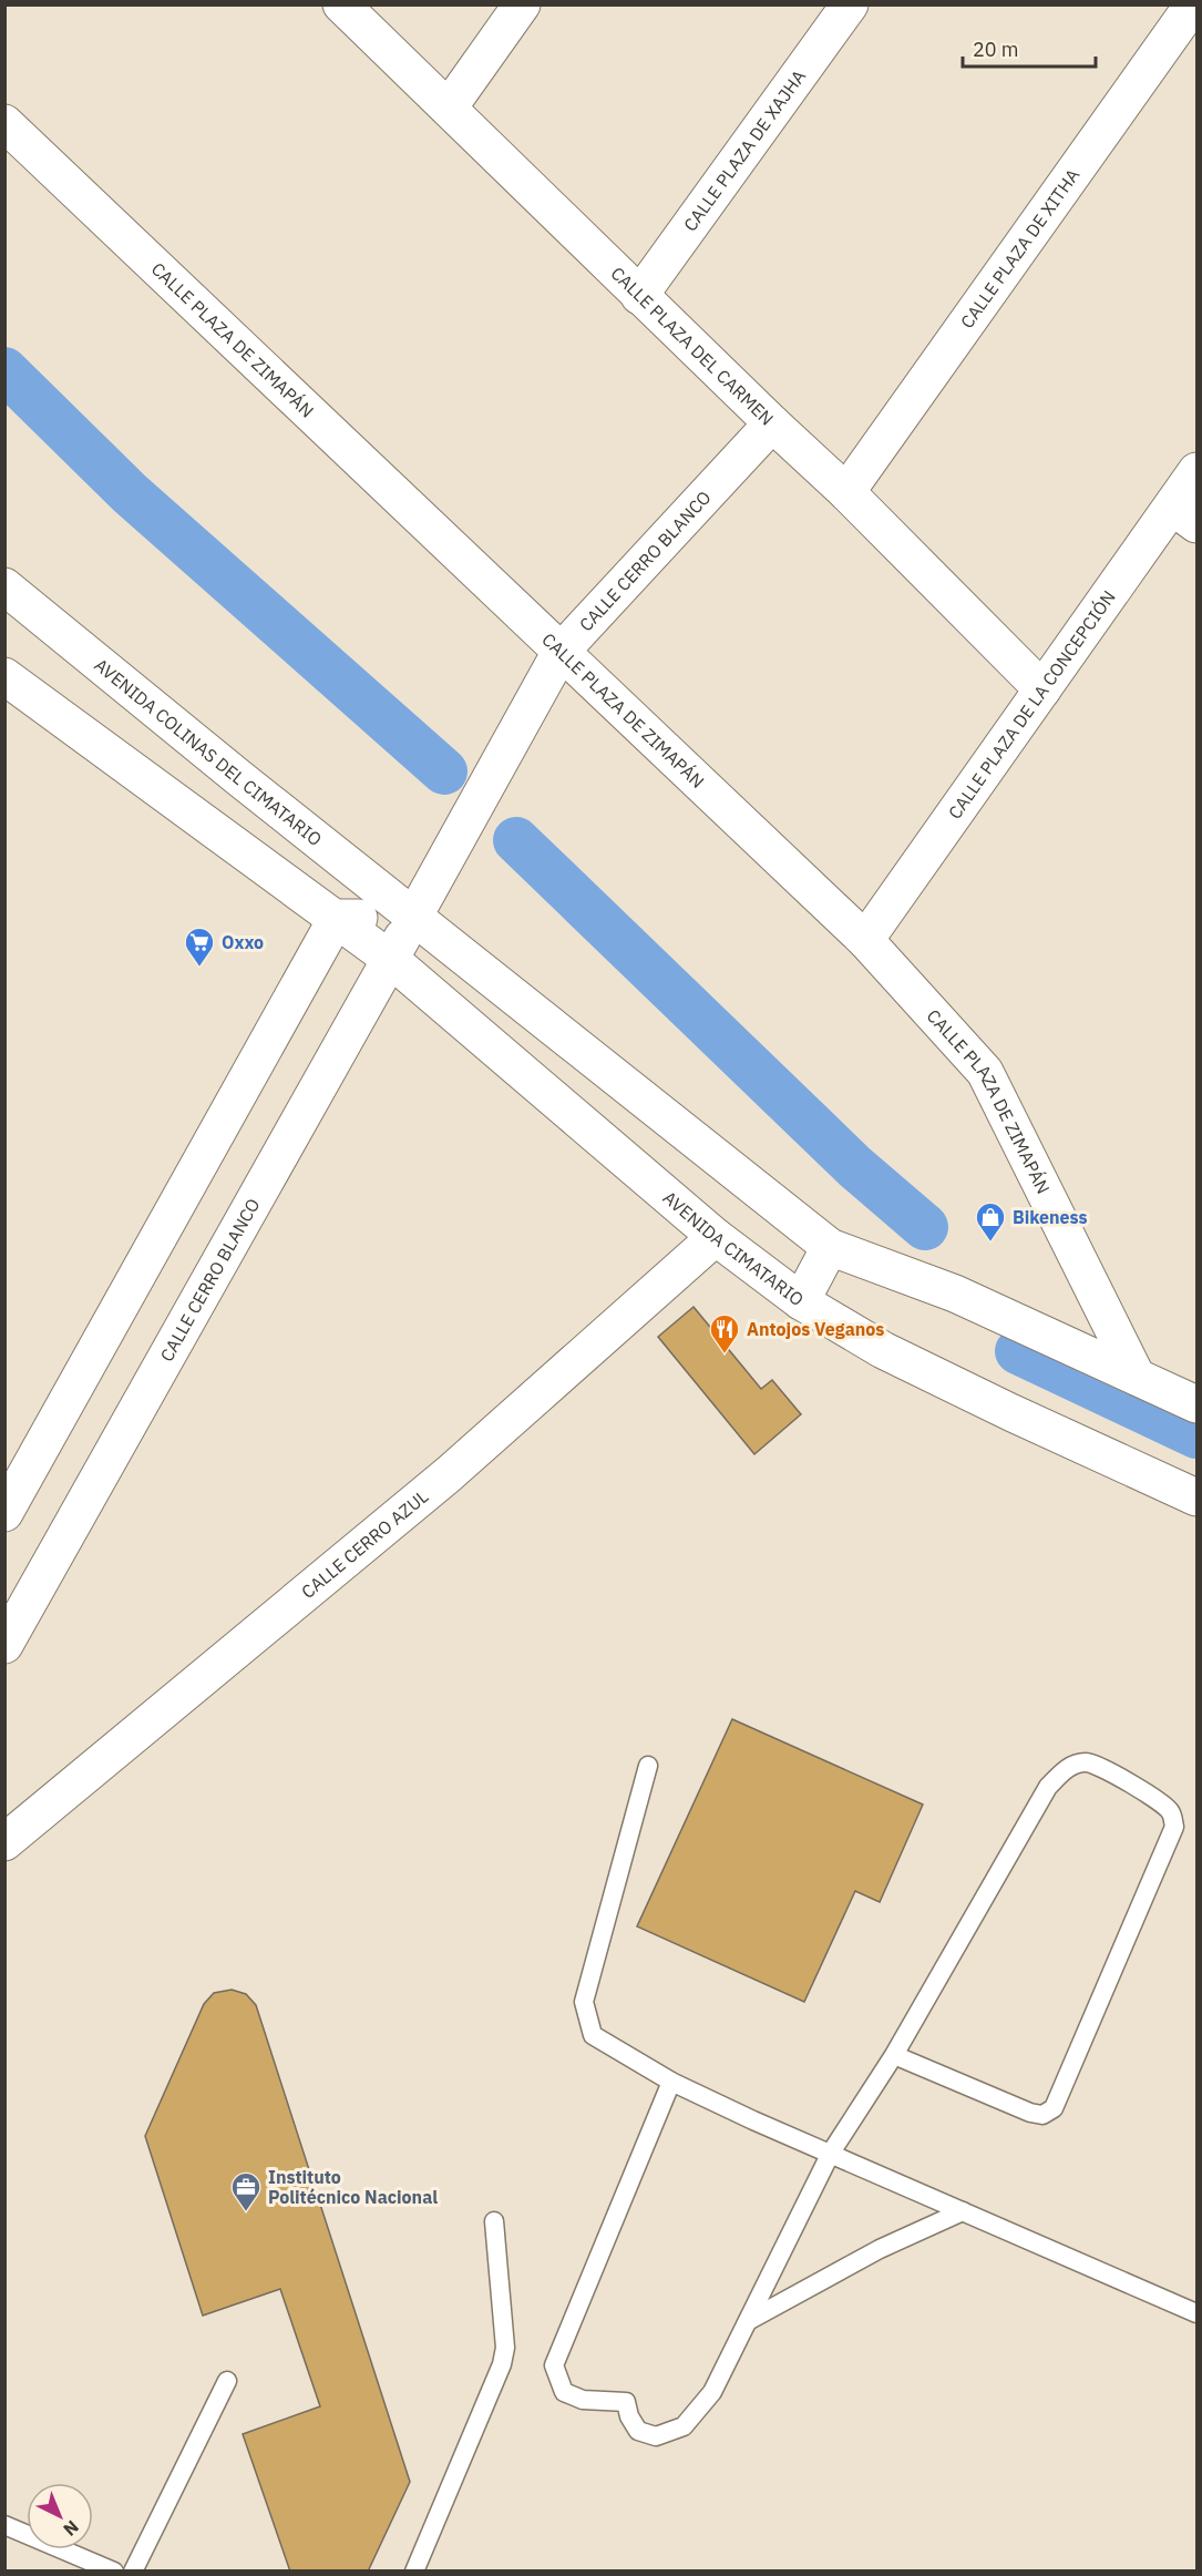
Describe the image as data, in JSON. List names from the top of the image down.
{
  "streets": {
    "street": [
      "CALLE PLAZA DE XAJHA",
      "CALLE PLAZA DE XITHA",
      "CALLE PLAZA DE ZIMAPÁN",
      "CALLE PLAZA DEL CARMEN",
      "CALLE CERRO BLANCO",
      "CALLE PLAZA DE LA CONCEPCIÓN",
      "AVENIDA COLINAS DEL CIMATARIO",
      "AVENIDA CIMATARIO",
      "CALLE CERRO AZUL"
    ]
  },
  "crossings": [
    ["CALLE PLAZA DE XAJHA", "CALLE PLAZA DEL CARMEN"],
    ["CALLE PLAZA DE XITHA", "CALLE PLAZA DEL CARMEN"],
    ["CALLE PLAZA DE ZIMAPÁN", "CALLE CERRO BLANCO"],
    ["CALLE PLAZA DE ZIMAPÁN", "CALLE PLAZA DE LA CONCEPCIÓN"],
    ["CALLE PLAZA DEL CARMEN", "CALLE CERRO BLANCO"],
    ["CALLE PLAZA DEL CARMEN", "CALLE PLAZA DE LA CONCEPCIÓN"],
    ["CALLE CERRO BLANCO", "AVENIDA COLINAS DEL CIMATARIO"],
    ["CALLE CERRO BLANCO", "AVENIDA CIMATARIO"],
    ["AVENIDA CIMATARIO", "CALLE CERRO AZUL"]
  ],
  "places": {
    "supermarket": ["Oxxo"],
    "shop": ["Bikeness"],
    "restaurant": ["Antojos Veganos"],
    "office": ["Instituto Politécnico Nacional"]
  },
  "scale_bar": "20 m",
  "north": "bottom right"
}
